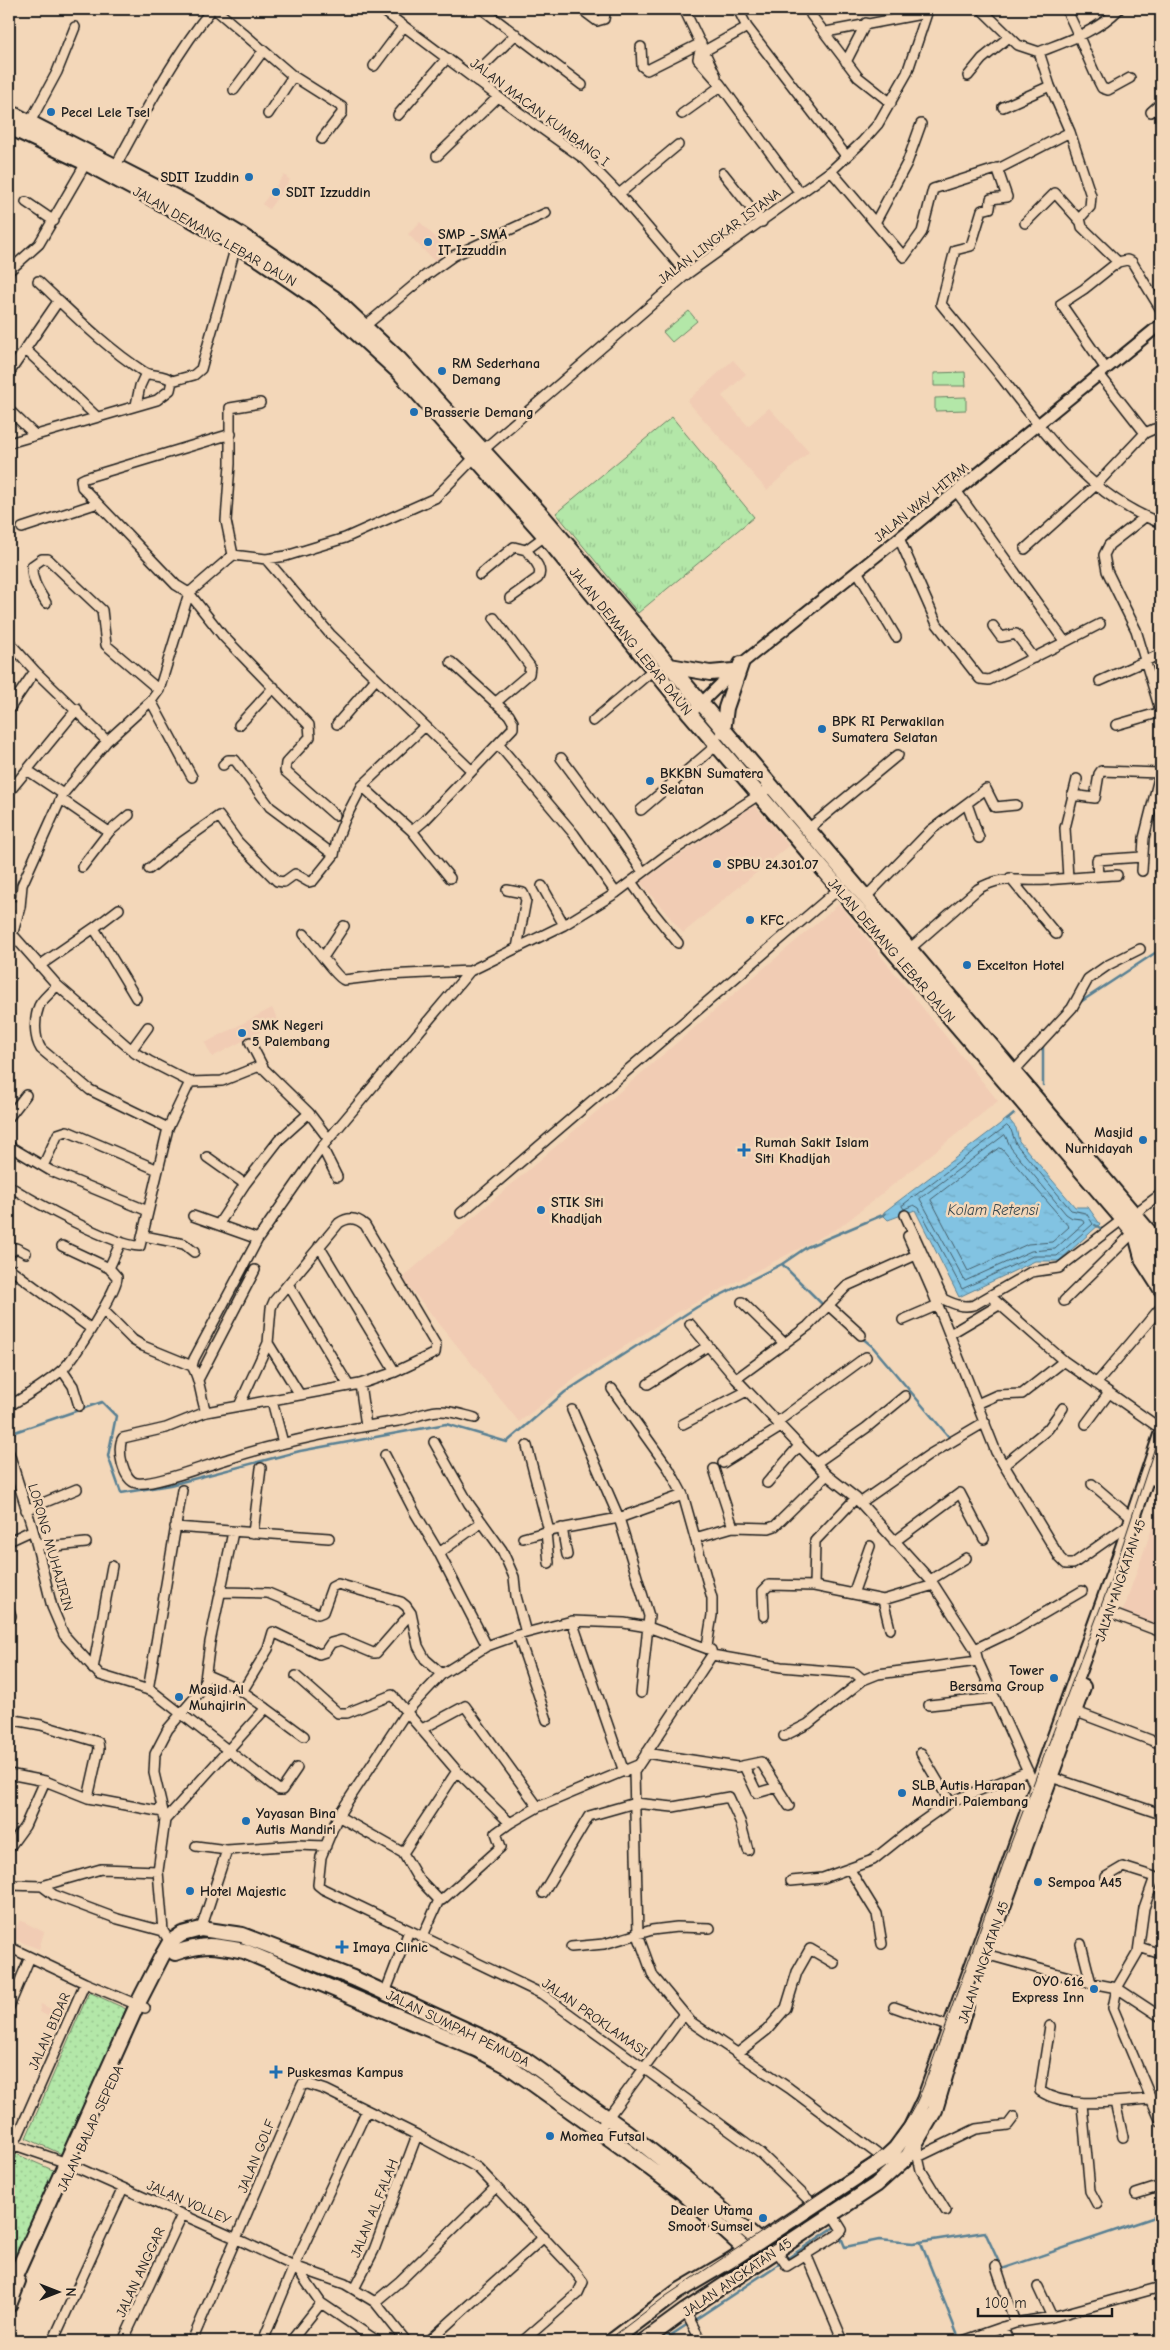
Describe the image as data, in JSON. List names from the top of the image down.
{
  "streets": {
    "main road": [
      "JALAN DEMANG LEBAR DAUN",
      "JALAN ANGKATAN 45",
      "JALAN SUMPAH PEMUDA",
      "JALAN BALAP SEPEDA"
    ],
    "street": [
      "JALAN MACAN KUMBANG I",
      "JALAN LINGKAR ISTANA",
      "JALAN WAY HITAM",
      "LORONG MUHAJIRIN",
      "JALAN PROKLAMASI",
      "JALAN BIDAR",
      "JALAN GOLF",
      "JALAN VOLLEY",
      "JALAN AL FALAH",
      "JALAN ANGGAR"
    ]
  },
  "crossings": [
    ["JALAN MACAN KUMBANG I", "JALAN LINGKAR ISTANA"],
    ["JALAN DEMANG LEBAR DAUN", "JALAN LINGKAR ISTANA"],
    ["JALAN DEMANG LEBAR DAUN", "JALAN WAY HITAM"],
    ["JALAN ANGKATAN 45", "JALAN PROKLAMASI"],
    ["JALAN ANGKATAN 45", "JALAN SUMPAH PEMUDA"],
    ["JALAN SUMPAH PEMUDA", "JALAN BALAP SEPEDA"],
    ["JALAN BIDAR", "JALAN VOLLEY"],
    ["JALAN BALAP SEPEDA", "JALAN VOLLEY"],
    ["JALAN GOLF", "JALAN VOLLEY"],
    ["JALAN VOLLEY", "JALAN AL FALAH"],
    ["JALAN VOLLEY", "JALAN ANGGAR"]
  ],
  "water": ["Kolam Retensi"],
  "places": {
    "other": [
      "Pecel Lele Tsel",
      "SDIT Izuddin",
      "SDIT Izzuddin",
      "SMP - SMA IT Izzuddin",
      "RM Sederhana Demang",
      "Brasserie Demang",
      "BPK RI Perwakilan Sumatera Selatan",
      "BKKBN Sumatera Selatan",
      "SPBU 24.301.07",
      "KFC",
      "Excelton Hotel",
      "SMK Negeri 5 Palembang",
      "Masjid Nurhidayah",
      "STIK Siti Khadijah",
      "Tower Bersama Group",
      "Masjid Al Muhajirin",
      "SLB Autis Harapan Mandiri Palembang",
      "Yayasan Bina Autis Mandiri",
      "Sempoa A45",
      "Hotel Majestic",
      "OYO 616 Express Inn",
      "Momea Futsal",
      "Dealer Utama Smoot Sumsel"
    ],
    "health": ["Rumah Sakit Islam Siti Khadijah", "Imaya Clinic", "Puskesmas Kampus"]
  },
  "scale_bar": "100 m",
  "north": "right"
}
